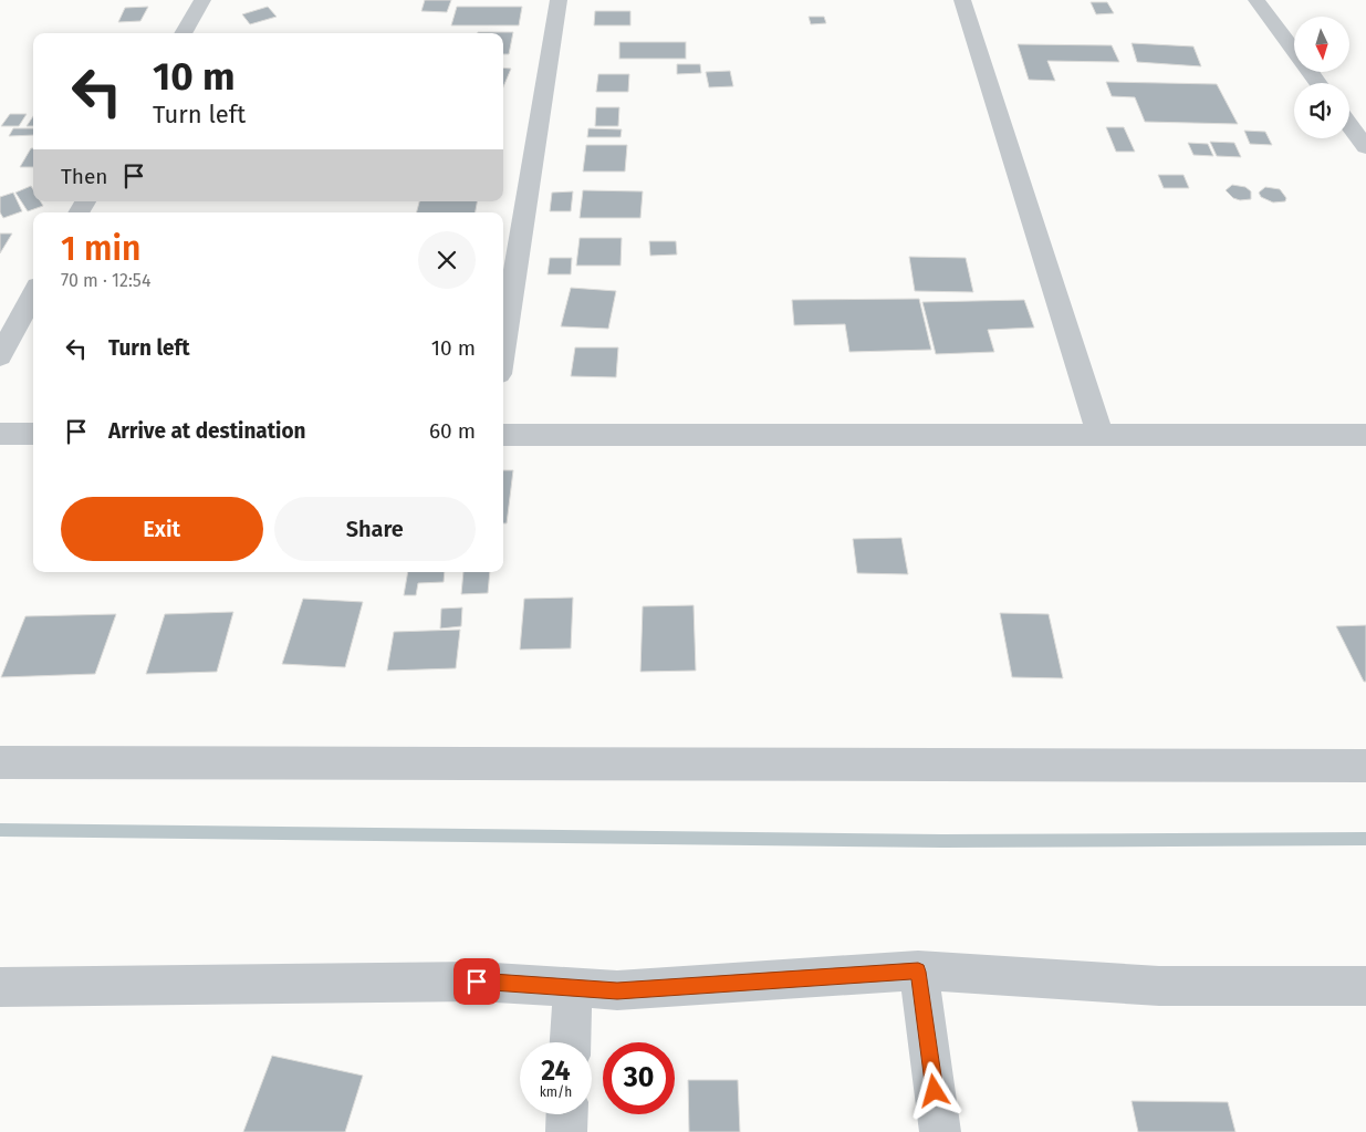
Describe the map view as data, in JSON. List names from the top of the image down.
{
  "north": "bottom",
  "page": {
    "turn": ["10 m", "Turn left"],
    "then": "Then",
    "heading": ["1 min", "70 m · 12:54"],
    "list": [
      {
        "name": "Turn left",
        "value": "10 m"
      },
      {
        "name": "Arrive at destination",
        "value": "60 m"
      }
    ],
    "buttons": ["Exit", "Share"],
    "speed": "24 km/h",
    "limit": "30"
  }
}
